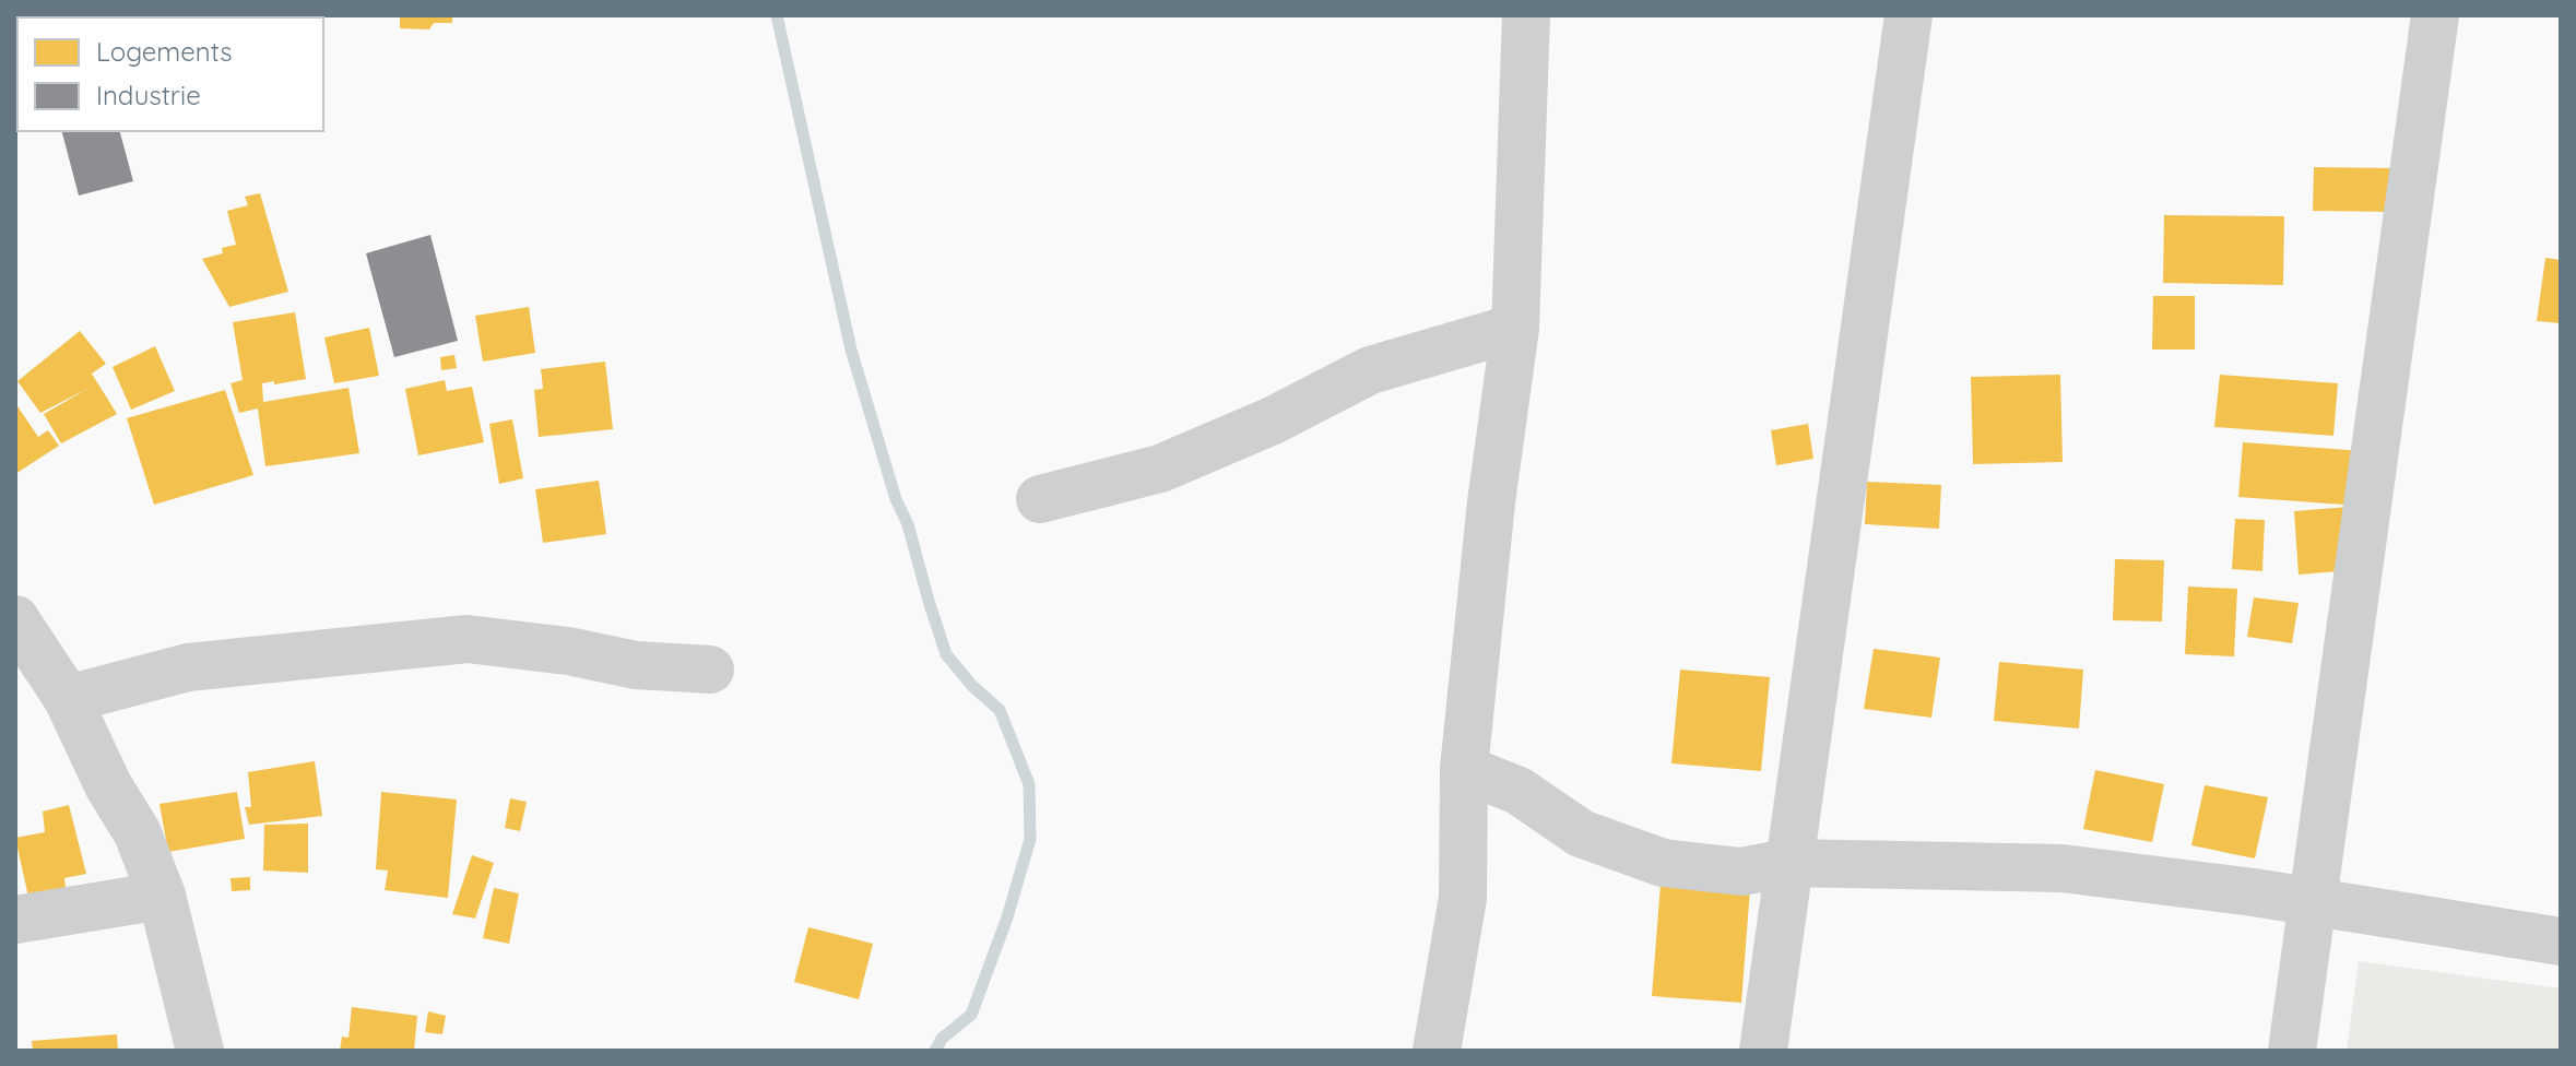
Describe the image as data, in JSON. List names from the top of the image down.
{
  "legend": ["Logements", "Industrie"]
}
